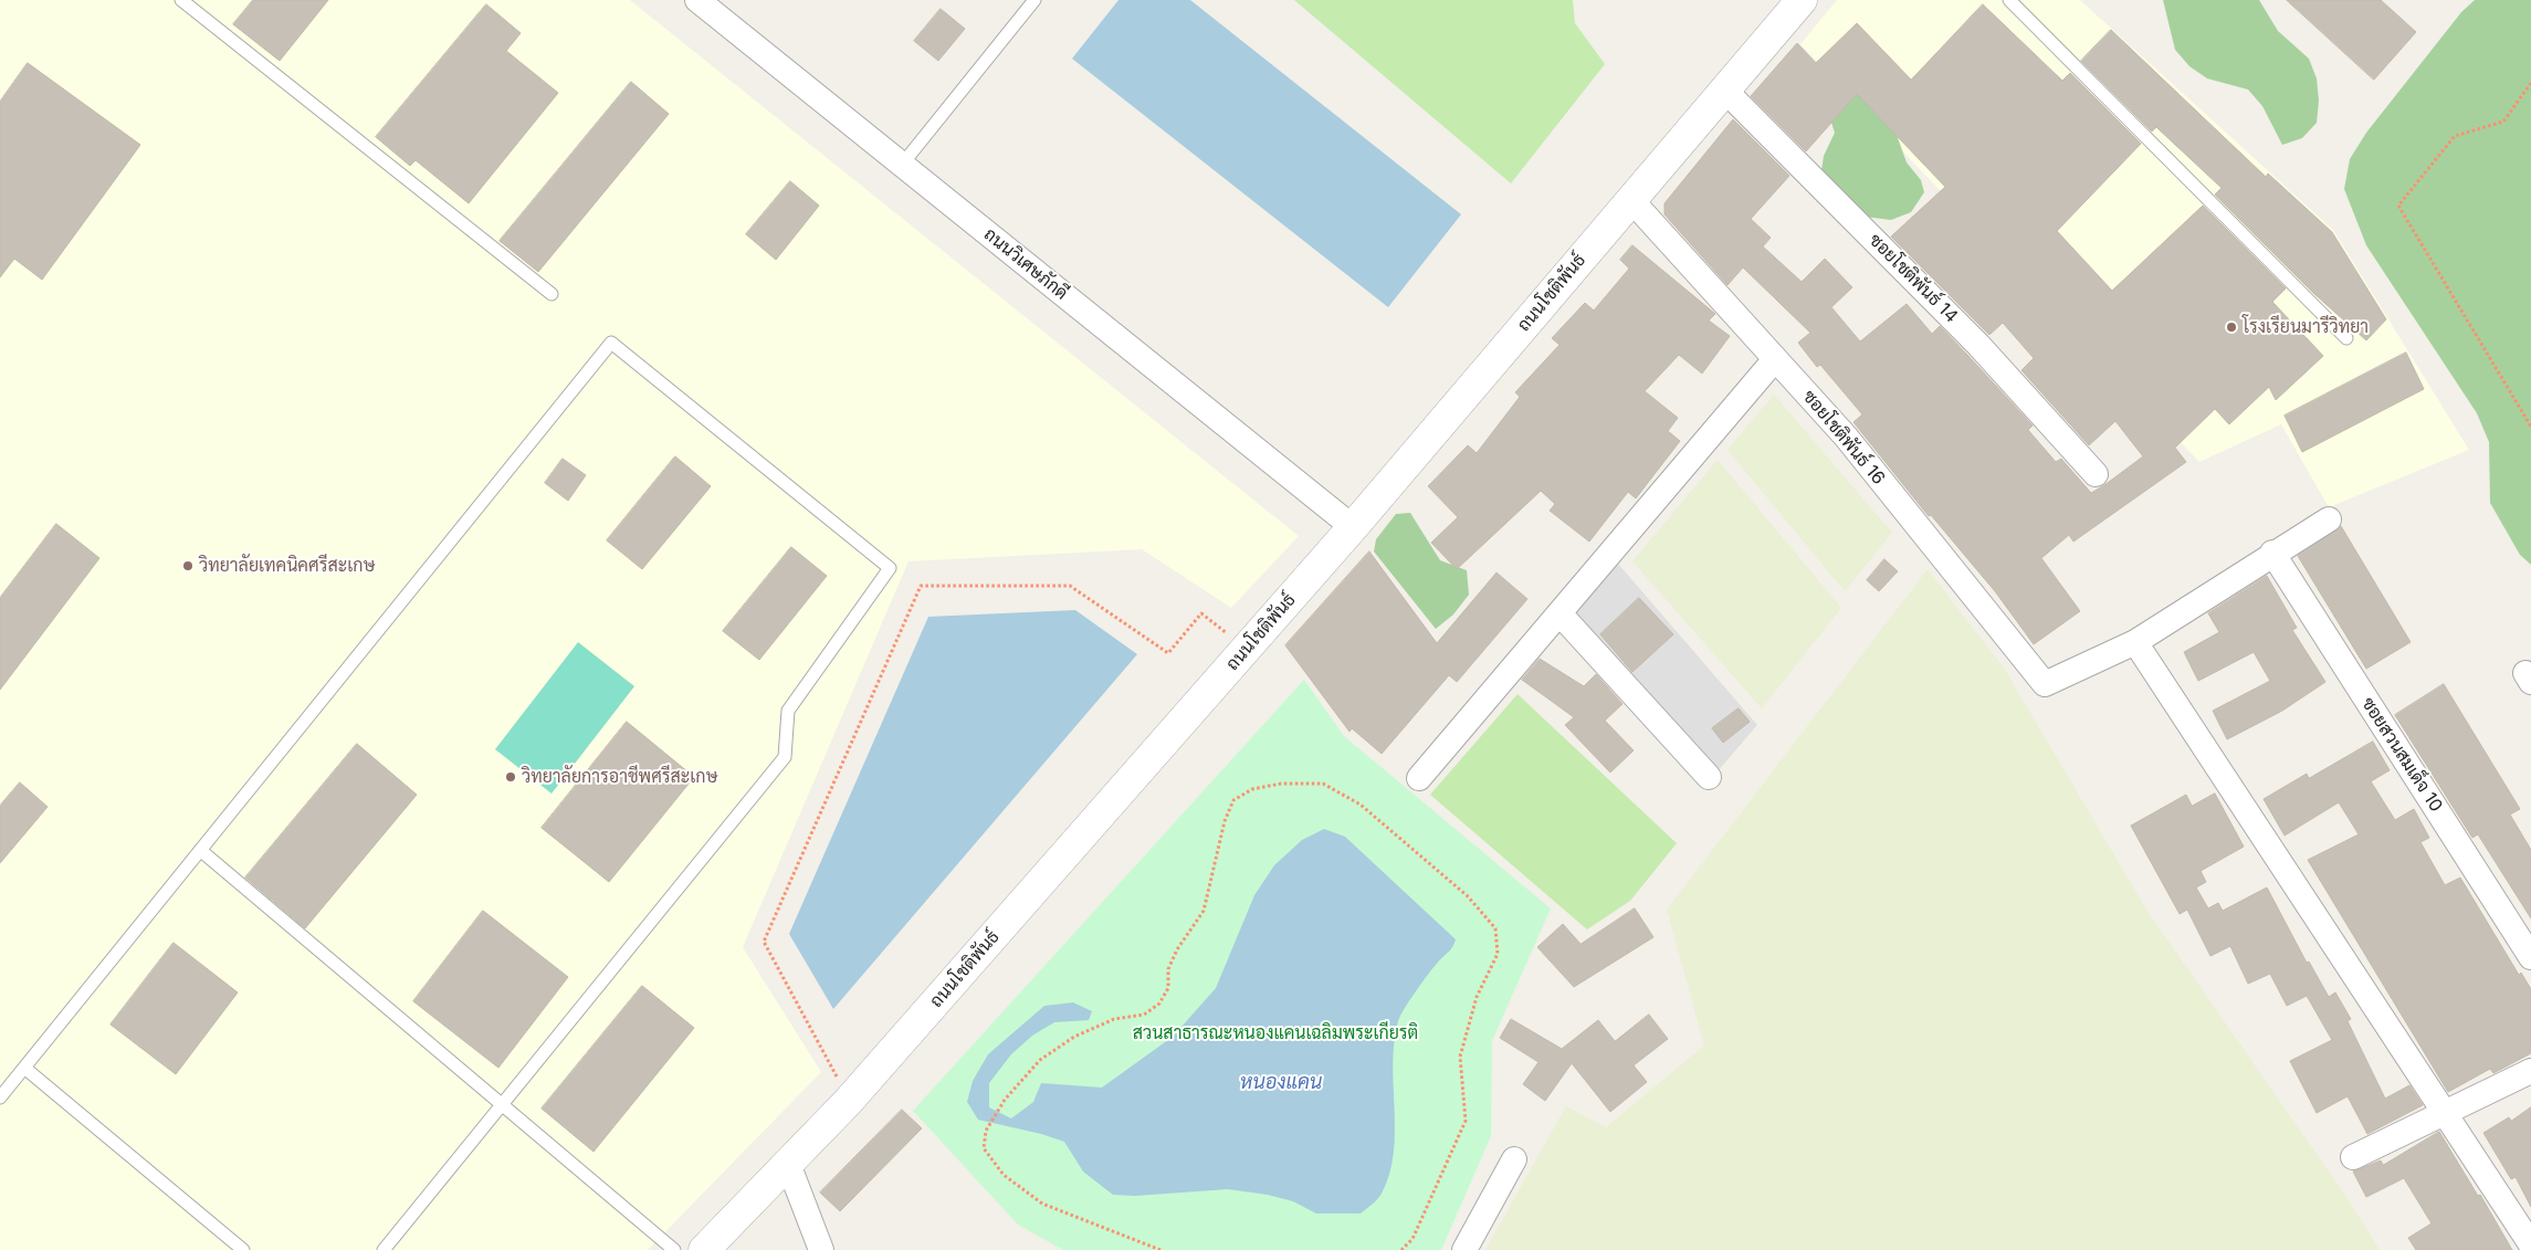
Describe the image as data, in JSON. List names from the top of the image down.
{
  "streets": {
    "street": [
      "ถนนวิเศษภักดี",
      "ซอยโชติพันธ์ 14",
      "ถนนโชติพันธ์",
      "ซอยโชติพันธ์ 16",
      "ซอยสวนสมเด็จ 10"
    ]
  },
  "crossings": [
    ["ถนนวิเศษภักดี", "ถนนโชติพันธ์"],
    ["ซอยโชติพันธ์ 14", "ถนนโชติพันธ์"],
    ["ถนนโชติพันธ์", "ซอยโชติพันธ์ 16"]
  ],
  "water": ["หนองแคน"],
  "parks": ["สวนสาธารณะหนองแคนเฉลิมพระเกียรติ"],
  "places": ["โรงเรียนมารีวิทยา", "วิทยาลัยเทคนิคศรีสะเกษ", "วิทยาลัยการอาชีพศรีสะเกษ"]
}
